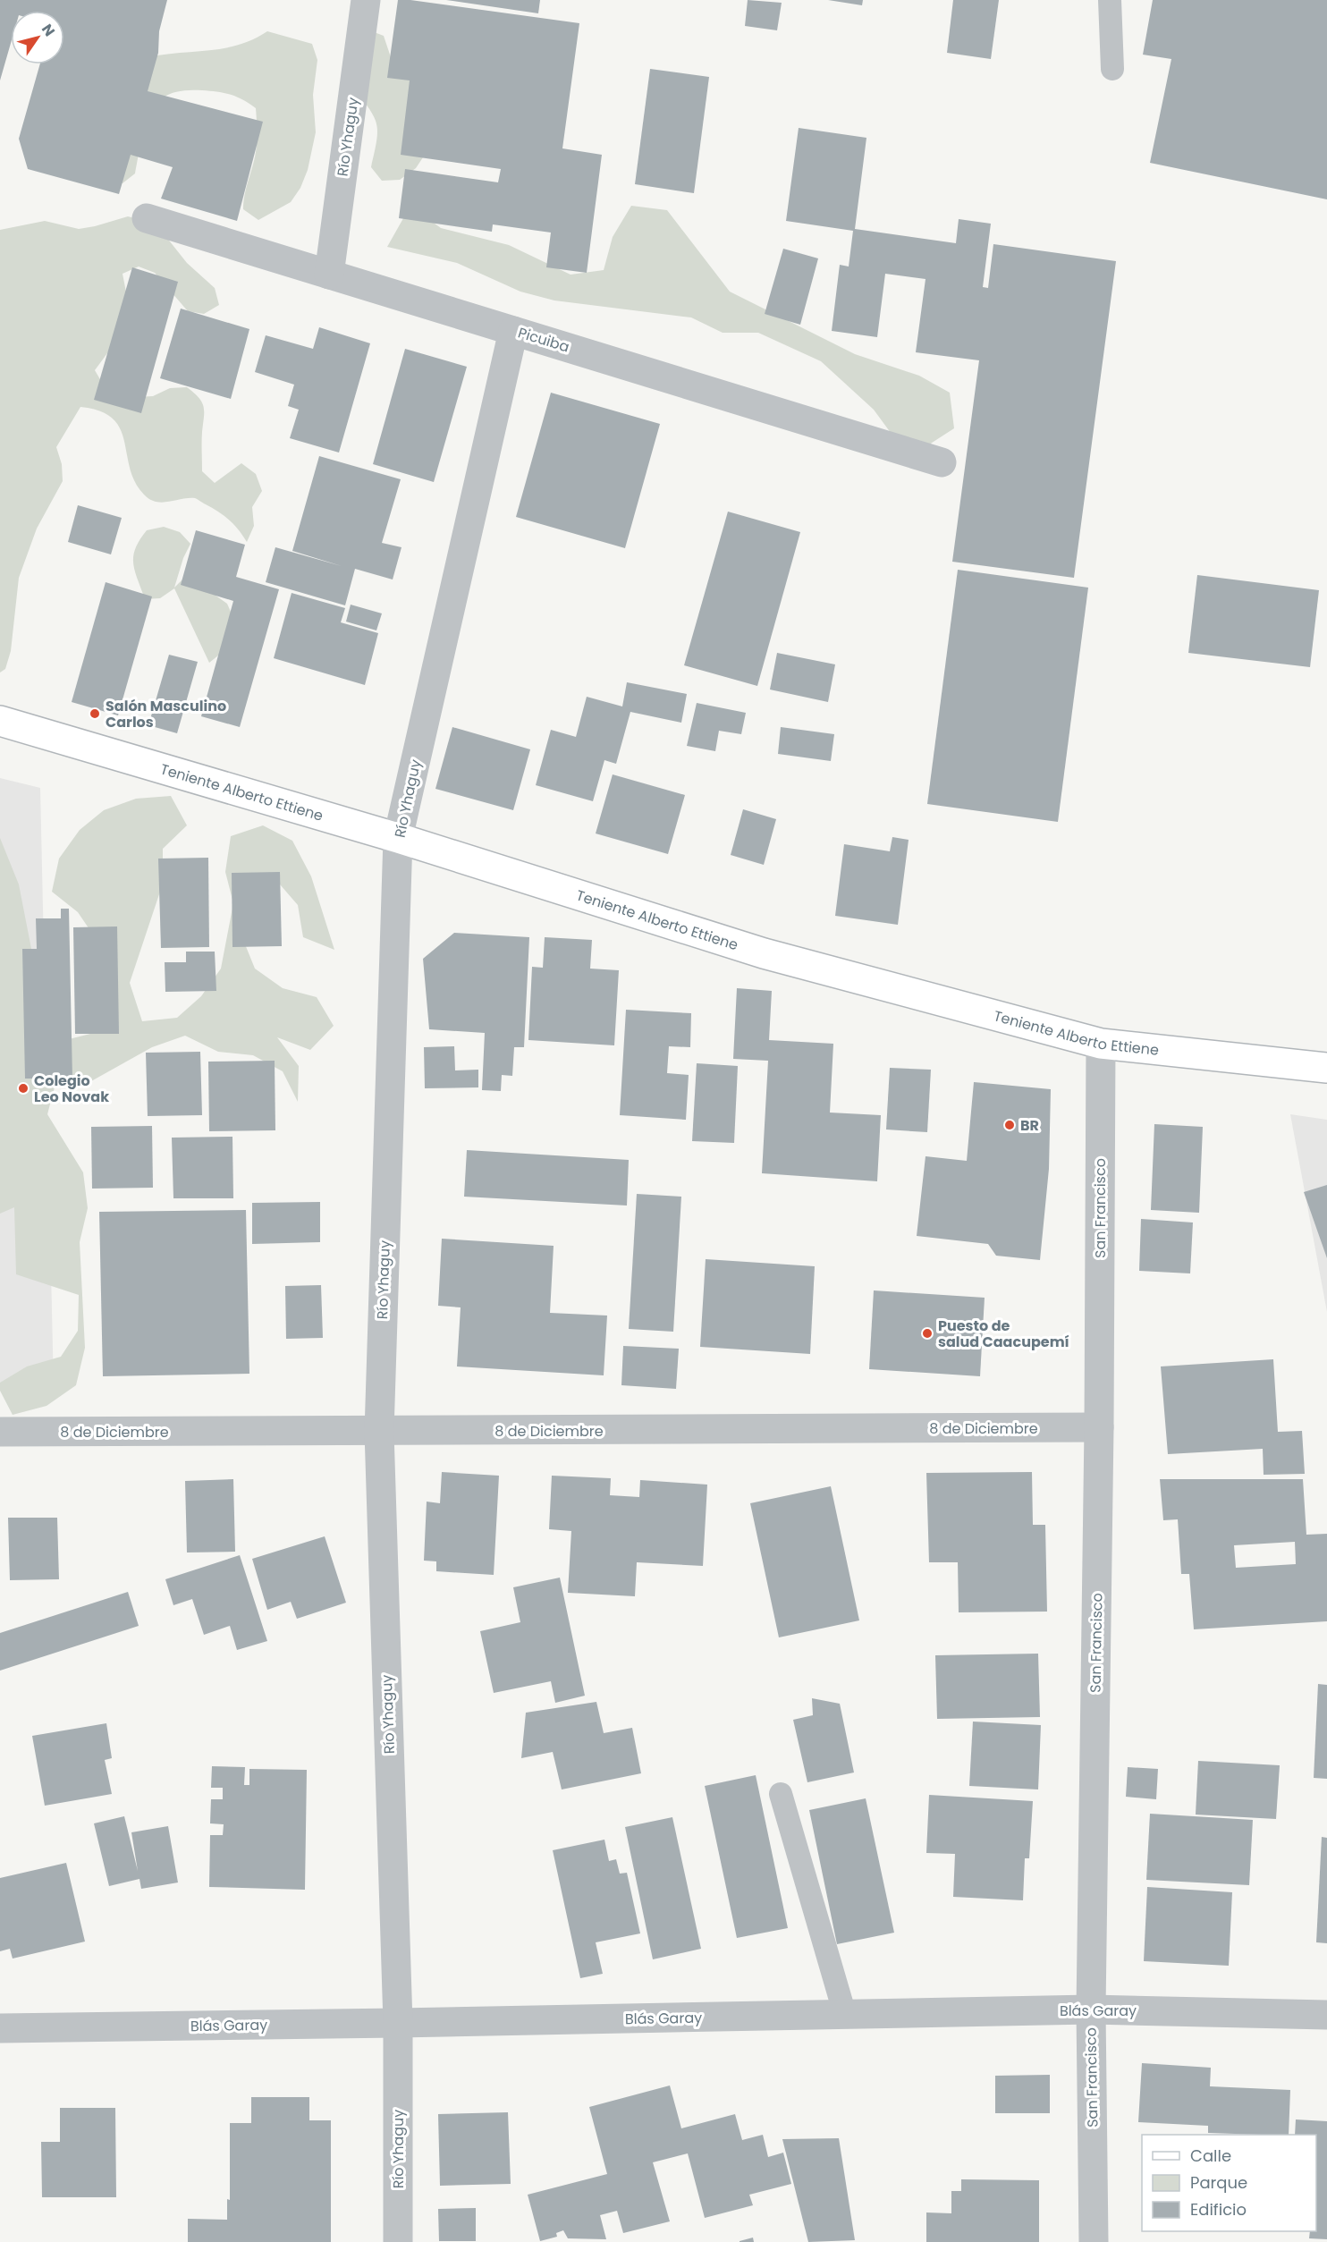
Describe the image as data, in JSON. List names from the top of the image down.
{
  "streets": {
    "main road": ["Teniente Alberto Ettiene"],
    "street": [
      "Río Yhaguy",
      "Picuiba",
      "San Francisco",
      "8 de Diciembre",
      "Blás Garay"
    ]
  },
  "crossings": [
    ["Río Yhaguy", "Picuiba"],
    ["Río Yhaguy", "Teniente Alberto Ettiene"],
    ["Río Yhaguy", "8 de Diciembre"],
    ["Río Yhaguy", "Blás Garay"],
    ["Teniente Alberto Ettiene", "San Francisco"],
    ["San Francisco", "8 de Diciembre"],
    ["San Francisco", "Blás Garay"]
  ],
  "places": [
    "Salón Masculino Carlos",
    "Colegio Leo Novak",
    "BR",
    "Puesto de salud Caacupemí"
  ],
  "legend": ["Calle", "Parque", "Edificio"],
  "north": "top right"
}
